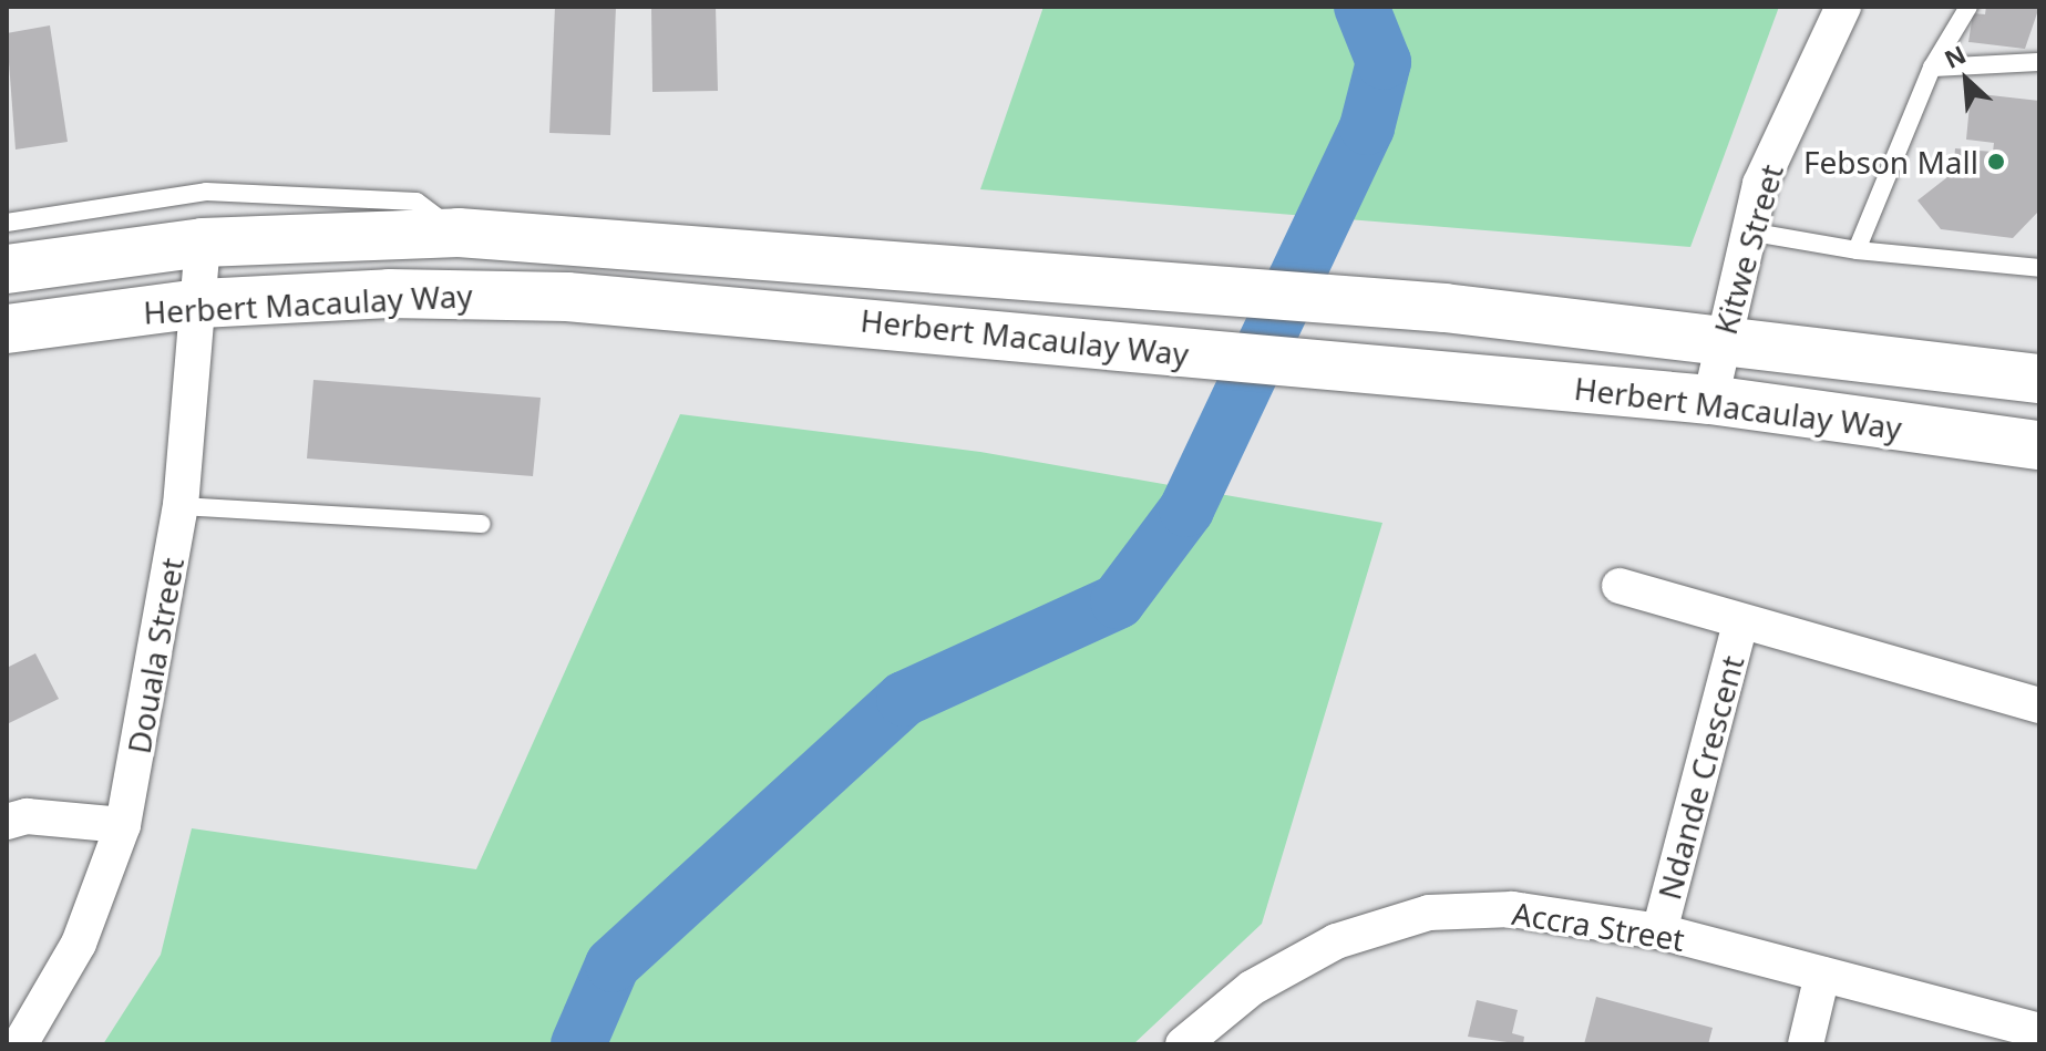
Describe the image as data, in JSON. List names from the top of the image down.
{
  "streets": {
    "main road": ["Herbert Macaulay Way"],
    "street": [
      "Kitwe Street",
      "Douala Street",
      "Ndande Crescent",
      "Accra Street"
    ]
  },
  "crossings": [
    ["Kitwe Street", "Herbert Macaulay Way"],
    ["Herbert Macaulay Way", "Douala Street"],
    ["Ndande Crescent", "Accra Street"]
  ],
  "places": ["Febson Mall"],
  "north": "top left"
}
